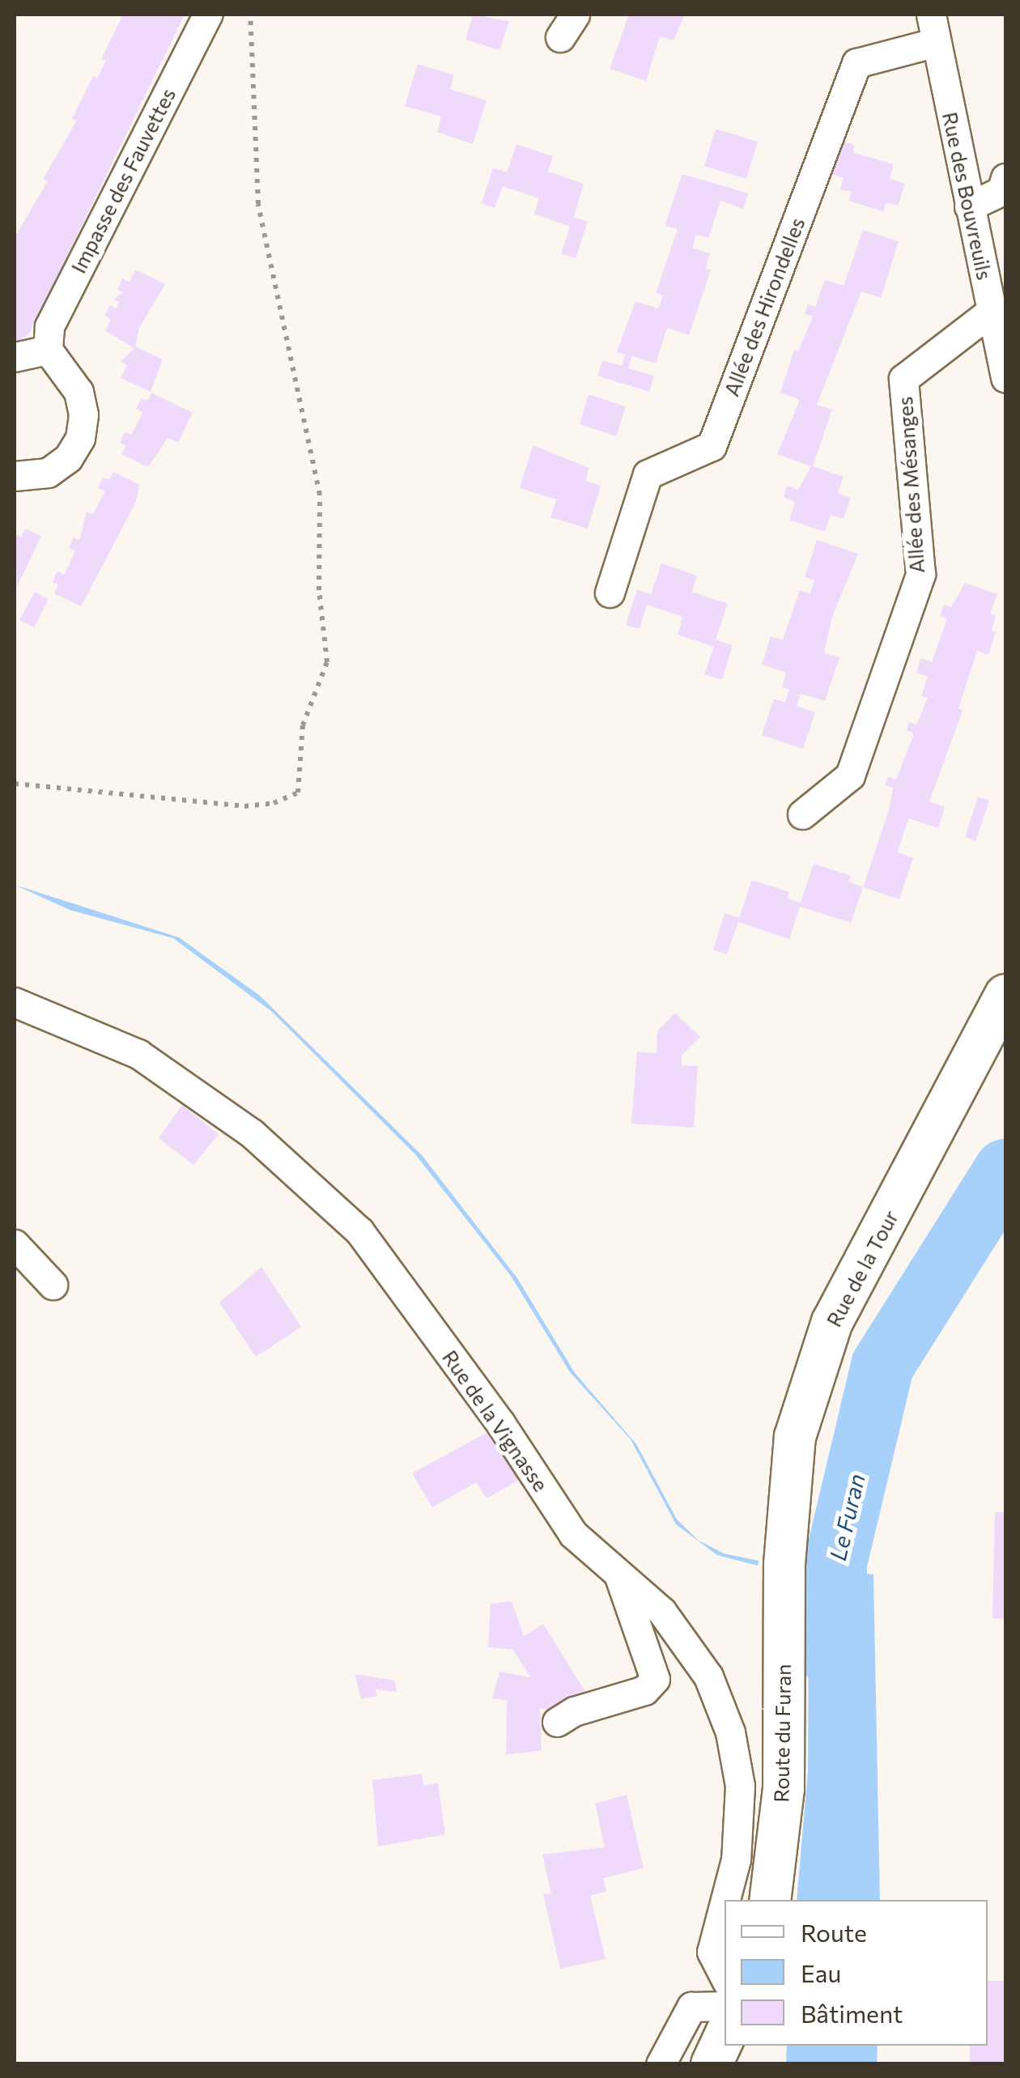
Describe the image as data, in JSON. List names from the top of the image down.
{
  "streets": {
    "street": [
      "Impasse des Fauvettes",
      "Rue des Bouvreuils",
      "Allée des Hirondelles",
      "Allée des Mésanges",
      "Rue de la Tour",
      "Rue de la Vignasse",
      "Route du Furan"
    ]
  },
  "crossings": [
    ["Rue des Bouvreuils", "Allée des Hirondelles"],
    ["Rue des Bouvreuils", "Allée des Mésanges"],
    ["Rue de la Tour", "Route du Furan"]
  ],
  "water": ["Le Furan"],
  "legend": ["Route", "Eau", "Bâtiment"]
}
